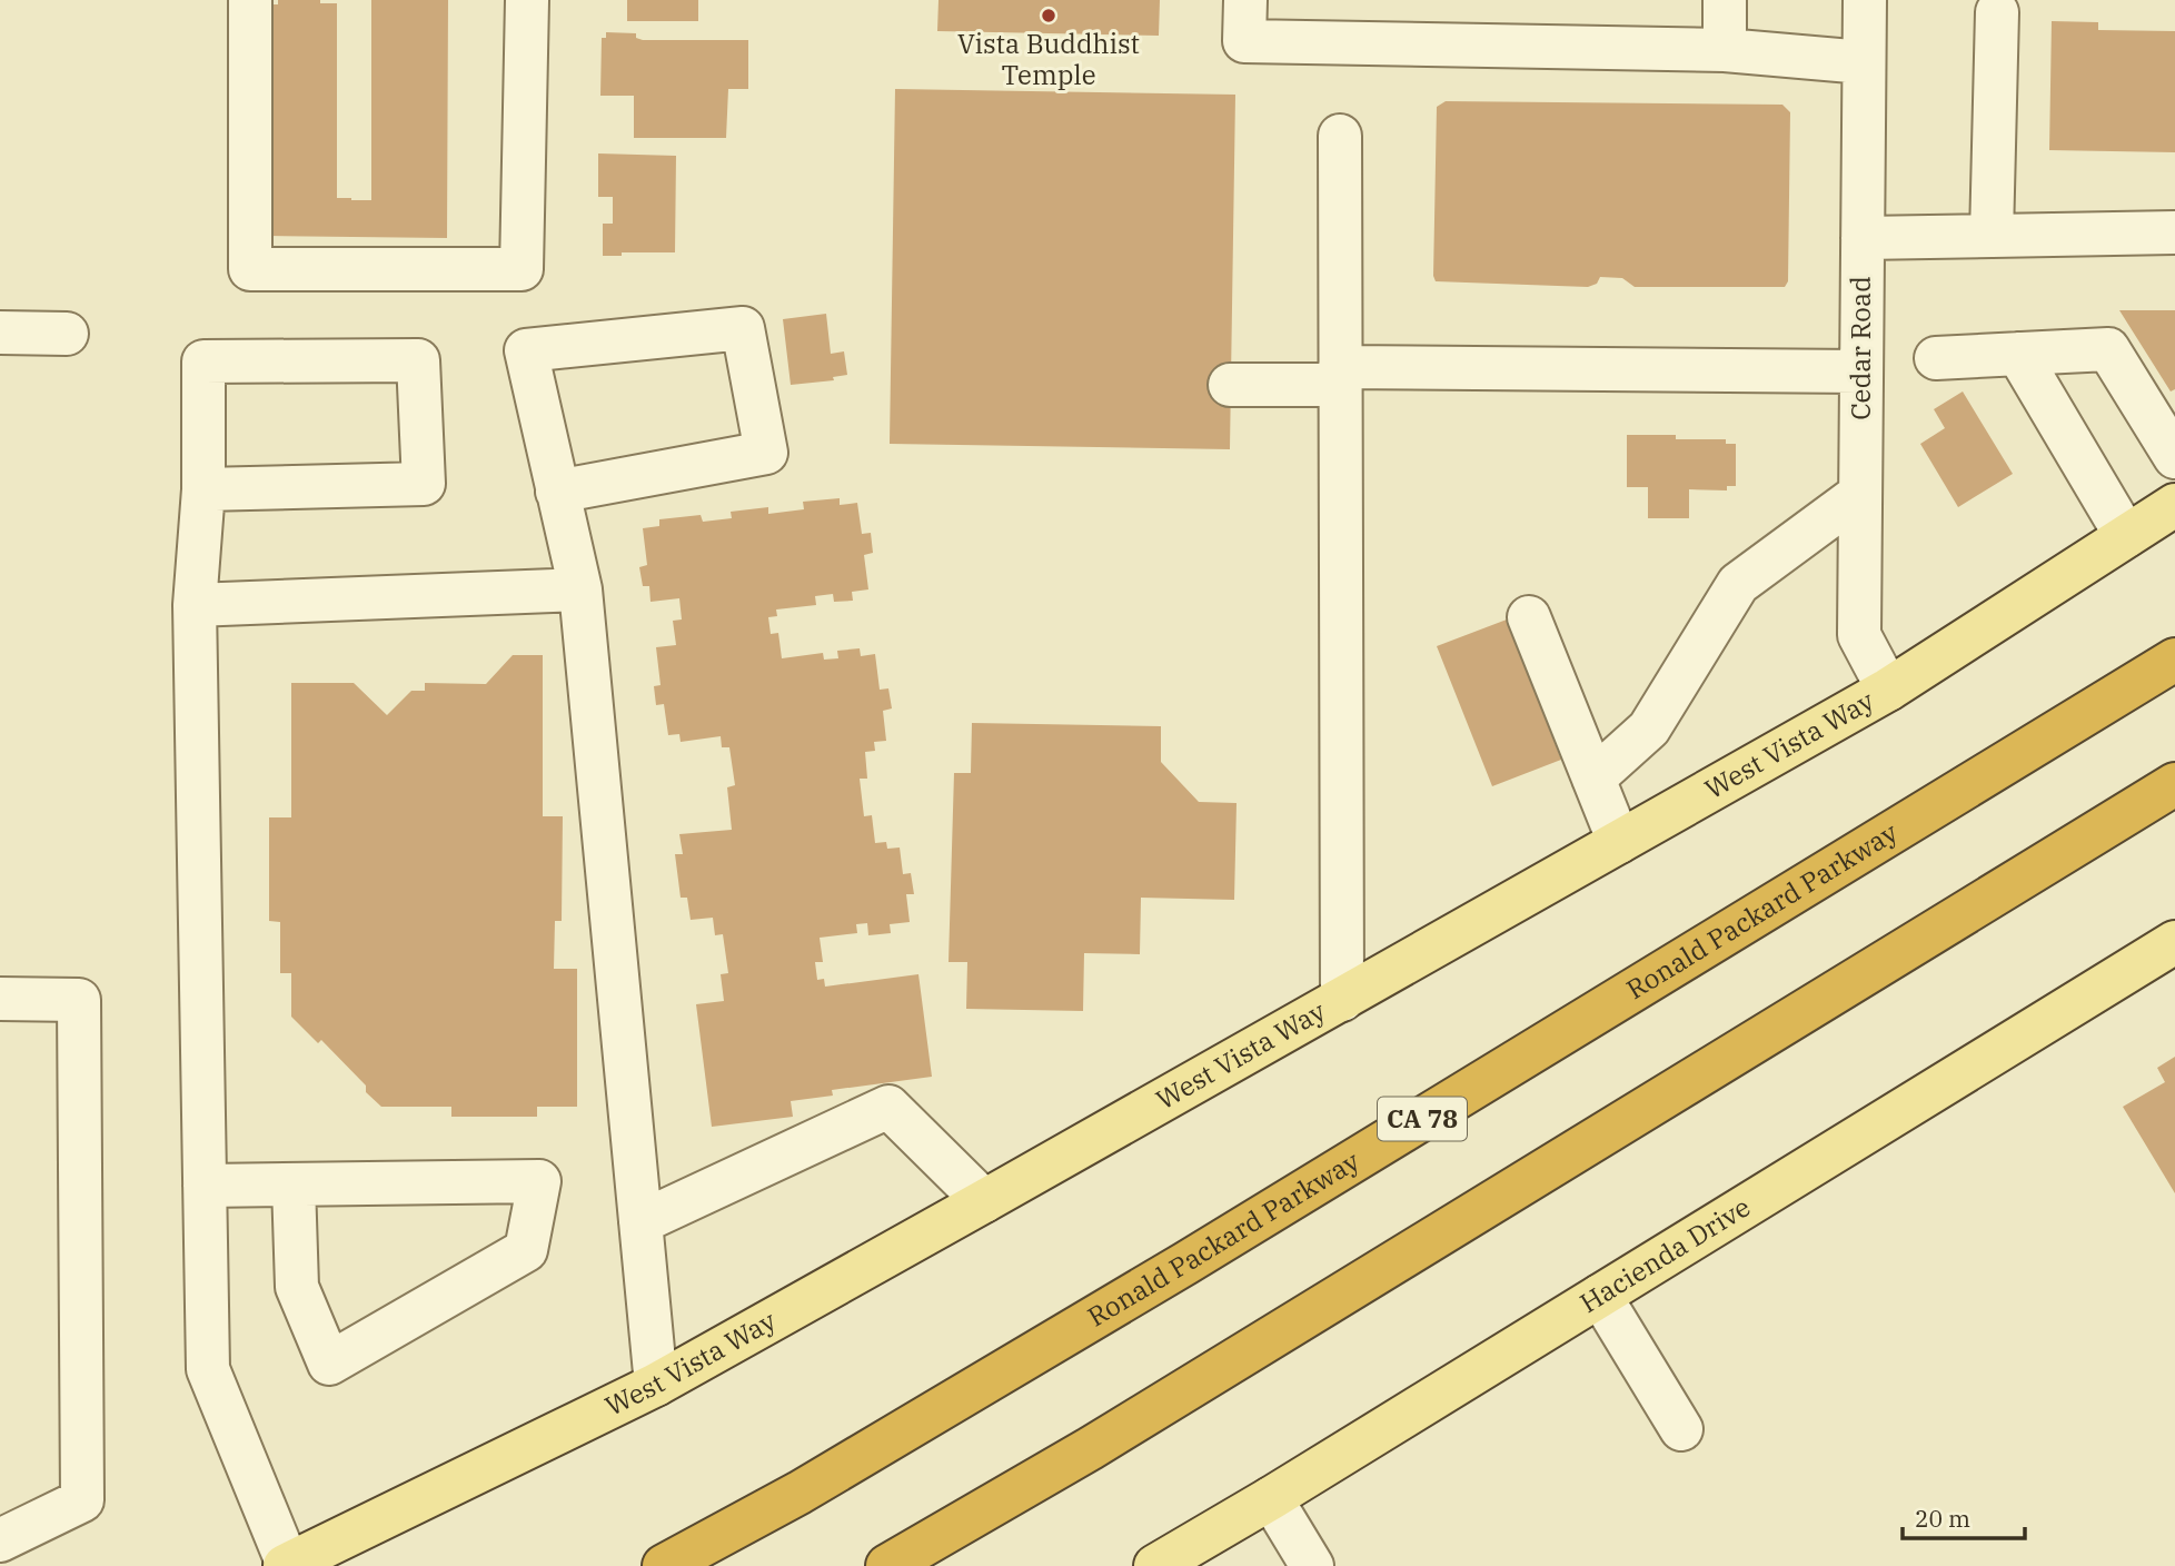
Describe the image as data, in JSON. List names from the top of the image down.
{
  "streets": {
    "highway": ["Ronald Packard Parkway", "CA 78"],
    "main road": ["West Vista Way", "Hacienda Drive"],
    "street": ["Cedar Road"]
  },
  "crossings": [
    ["Cedar Road", "West Vista Way"]
  ],
  "places": ["Vista Buddhist Temple"],
  "scale_bar": "20 m"
}
